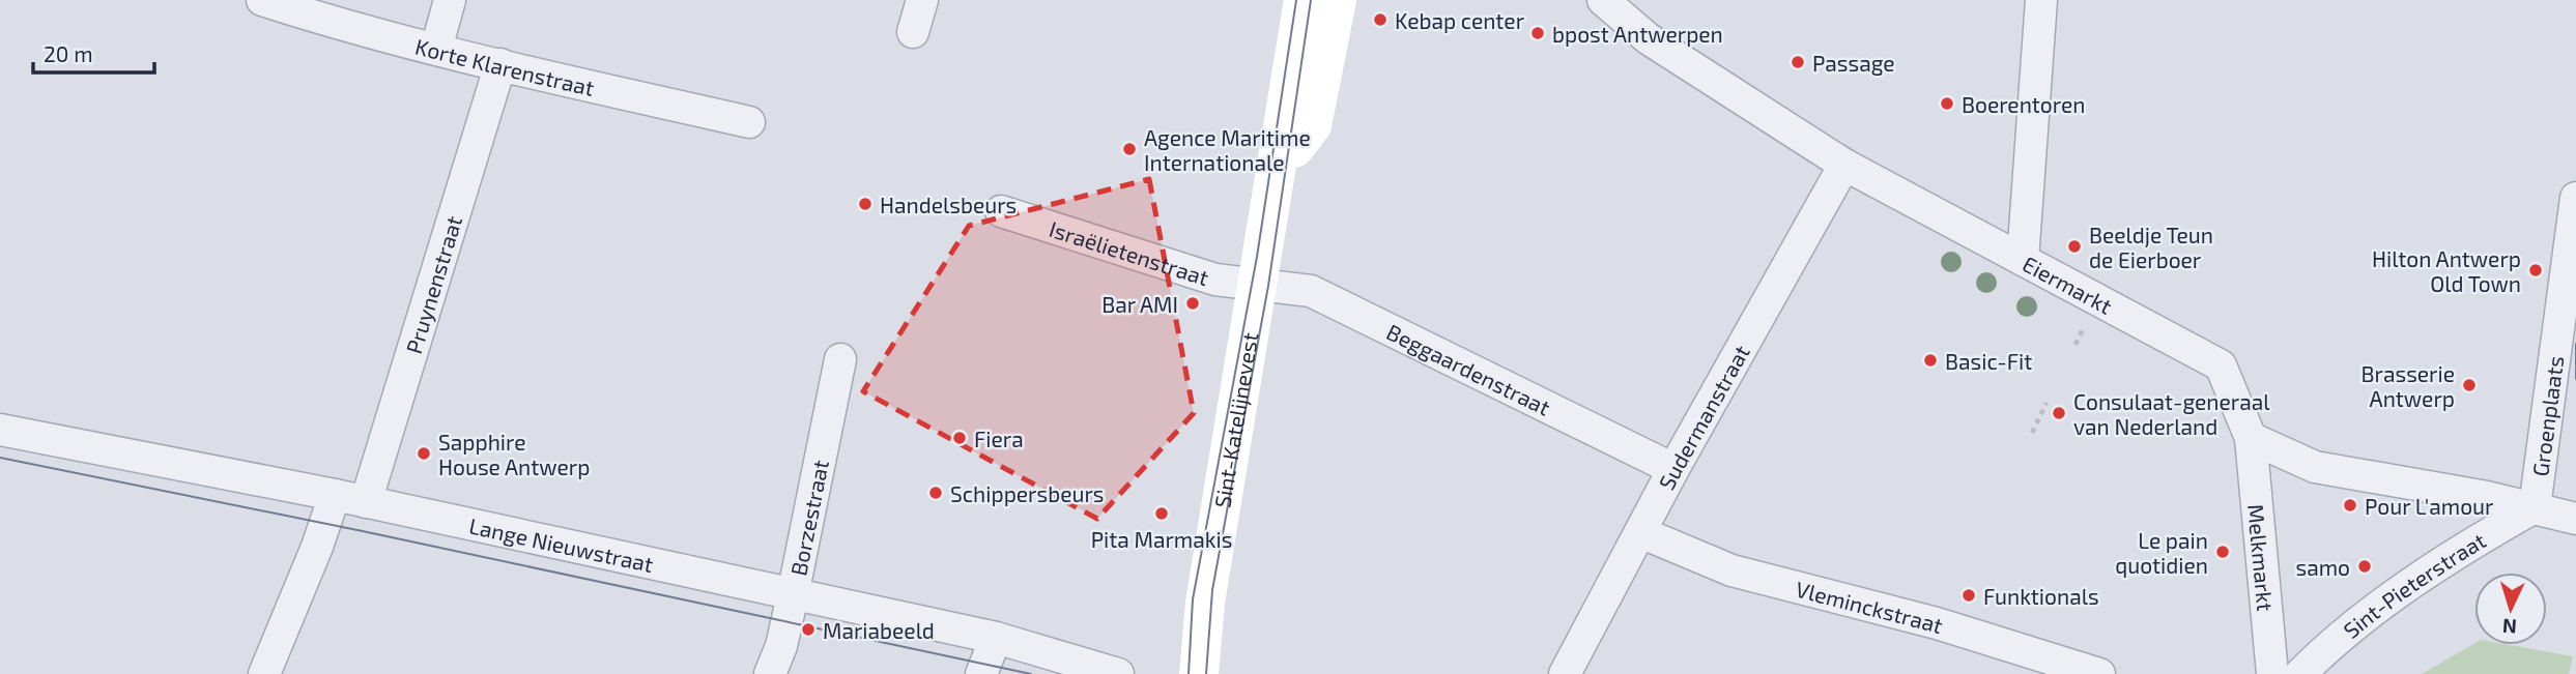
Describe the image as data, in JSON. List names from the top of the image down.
{
  "streets": {
    "street": [
      "Korte Klarenstraat",
      "Israëlietenstraat",
      "Pruynenstraat",
      "Eiermarkt",
      "Beggaardenstraat",
      "Groenplaats",
      "Sudermanstraat",
      "Sint-Katelijnevest",
      "Borzestraat",
      "Lange Nieuwstraat",
      "Melkmarkt",
      "Sint-Pieterstraat",
      "Vleminckstraat"
    ]
  },
  "crossings": [
    ["Korte Klarenstraat", "Pruynenstraat"],
    ["Israëlietenstraat", "Beggaardenstraat"],
    ["Israëlietenstraat", "Sint-Katelijnevest"],
    ["Pruynenstraat", "Lange Nieuwstraat"],
    ["Eiermarkt", "Sudermanstraat"],
    ["Eiermarkt", "Melkmarkt"],
    ["Beggaardenstraat", "Sudermanstraat"],
    ["Beggaardenstraat", "Sint-Katelijnevest"],
    ["Groenplaats", "Sint-Pieterstraat"],
    ["Sudermanstraat", "Vleminckstraat"],
    ["Borzestraat", "Lange Nieuwstraat"]
  ],
  "places": [
    "Kebap center",
    "bpost Antwerpen",
    "Passage",
    "Boerentoren",
    "Agence Maritime Internationale",
    "Handelsbeurs",
    "Beeldje Teun de Eierboer",
    "Hilton Antwerp Old Town",
    "Bar AMI",
    "Basic-Fit",
    "Brasserie Antwerp",
    "Consulaat-generaal van Nederland",
    "Fiera",
    "Sapphire House Antwerp",
    "Schippersbeurs",
    "Pour L'amour",
    "Pita Marmakis",
    "Le pain quotidien",
    "samo",
    "Funktionals",
    "Mariabeeld"
  ],
  "scale_bar": "20 m",
  "north": "bottom"
}
